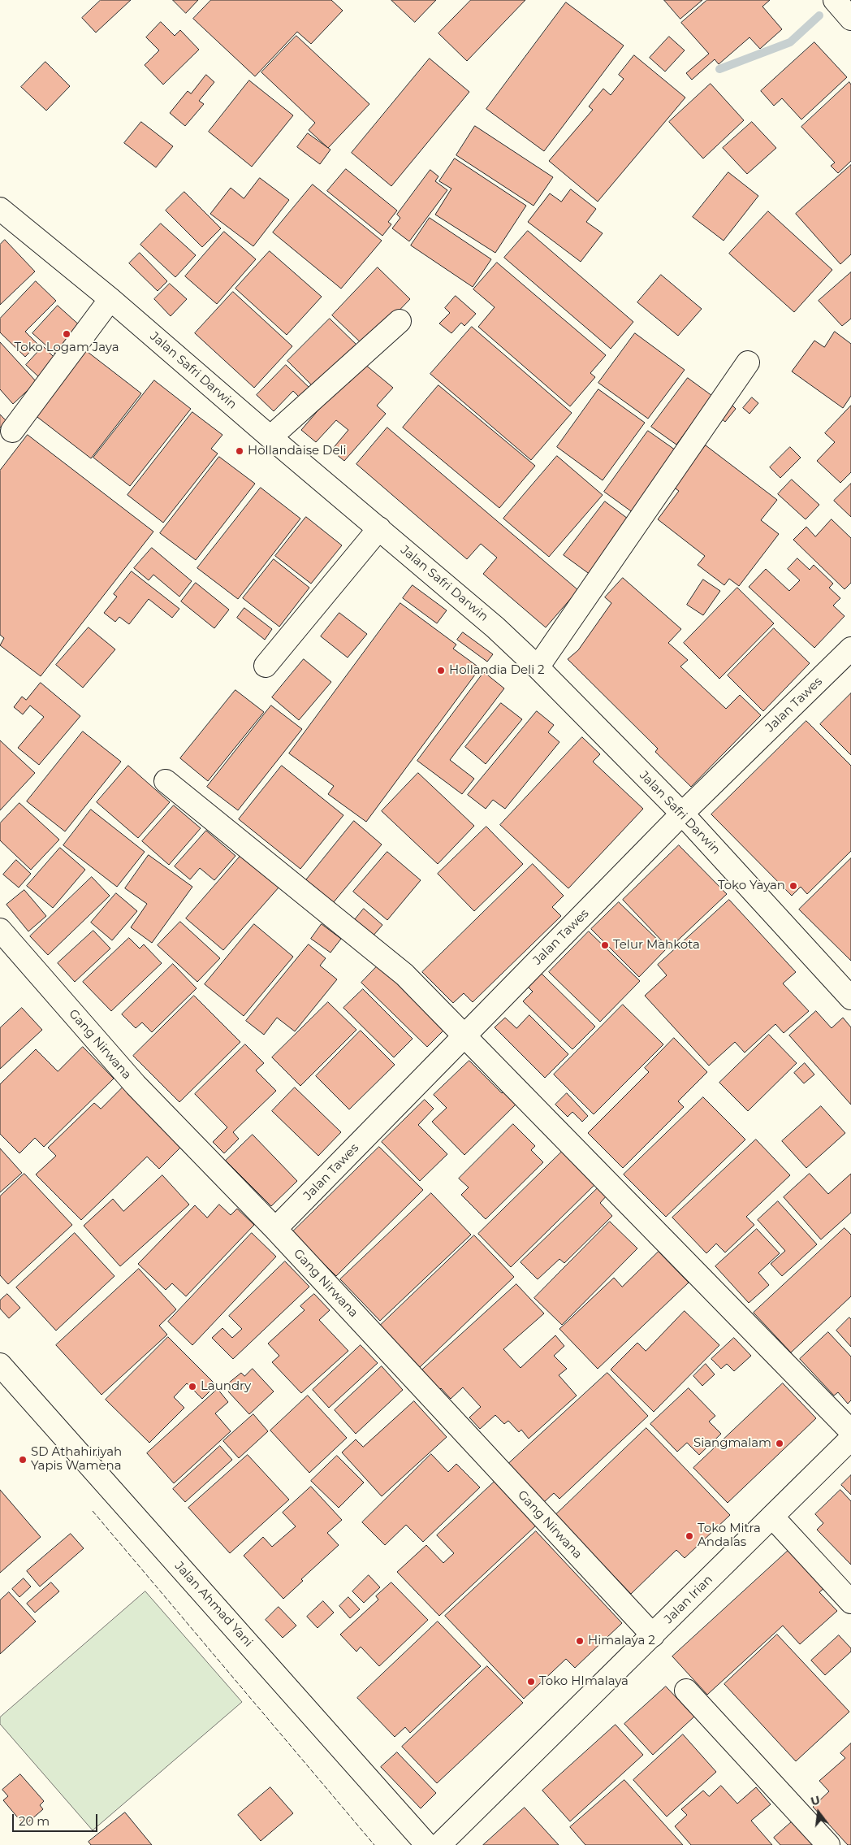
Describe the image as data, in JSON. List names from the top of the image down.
{
  "streets": {
    "main road": [
      "Jalan Safri Darwin",
      "Jalan Tawes",
      "Gang Nirwana",
      "Jalan Irian",
      "Jalan Ahmad Yani"
    ]
  },
  "crossings": [
    ["Jalan Safri Darwin", "Jalan Tawes"],
    ["Jalan Tawes", "Gang Nirwana"],
    ["Gang Nirwana", "Jalan Irian"]
  ],
  "places": [
    "Toko Logam Jaya",
    "Hollandaise Deli",
    "Hollandia Deli 2",
    "Toko Yayan",
    "Telur Mahkota",
    "Laundry",
    "Siangmalam",
    "SD Athahiriyah Yapis Wamena",
    "Toko Mitra Andalas",
    "Himalaya 2",
    "Toko HImalaya"
  ],
  "scale_bar": "20 m",
  "north": "top"
}
